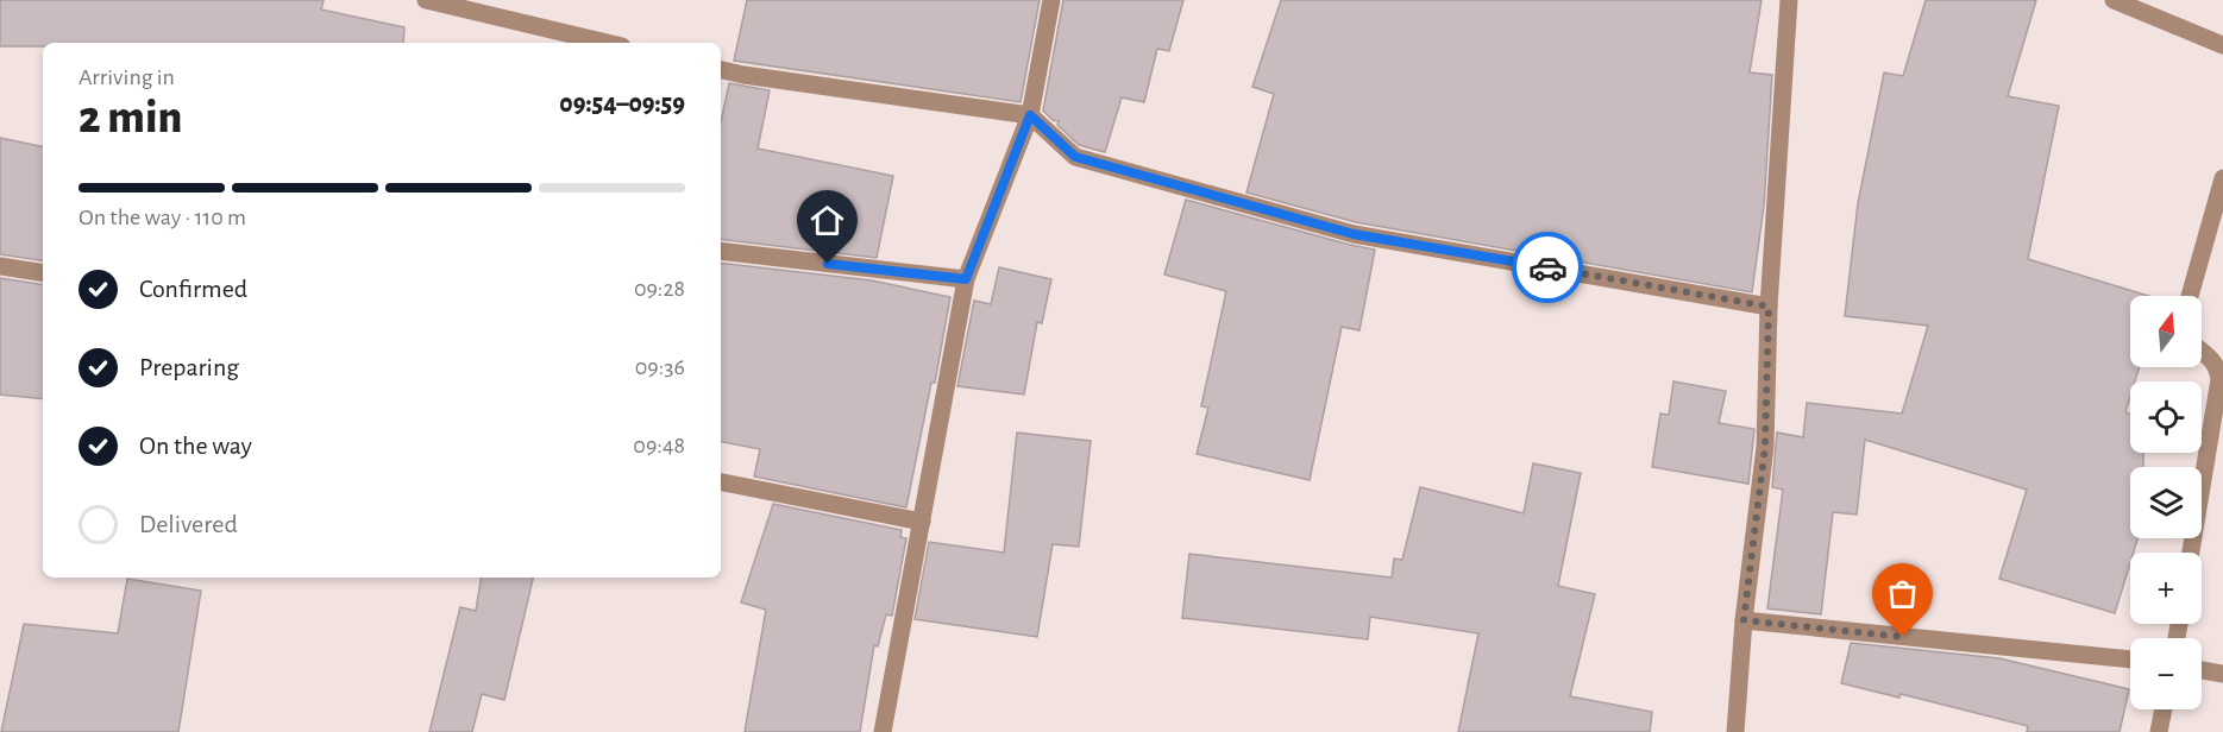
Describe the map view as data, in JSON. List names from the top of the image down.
{
  "north": "top",
  "page": {
    "heading": ["2 min", "Arriving in", "09:54–09:59"],
    "bar": "On the way · 110 m",
    "list": [
      ["Confirmed", "09:28"],
      ["Preparing", "09:36"],
      ["On the way", "09:48"],
      "Delivered"
    ],
    "map_buttons": ["+", "−"]
  }
}
